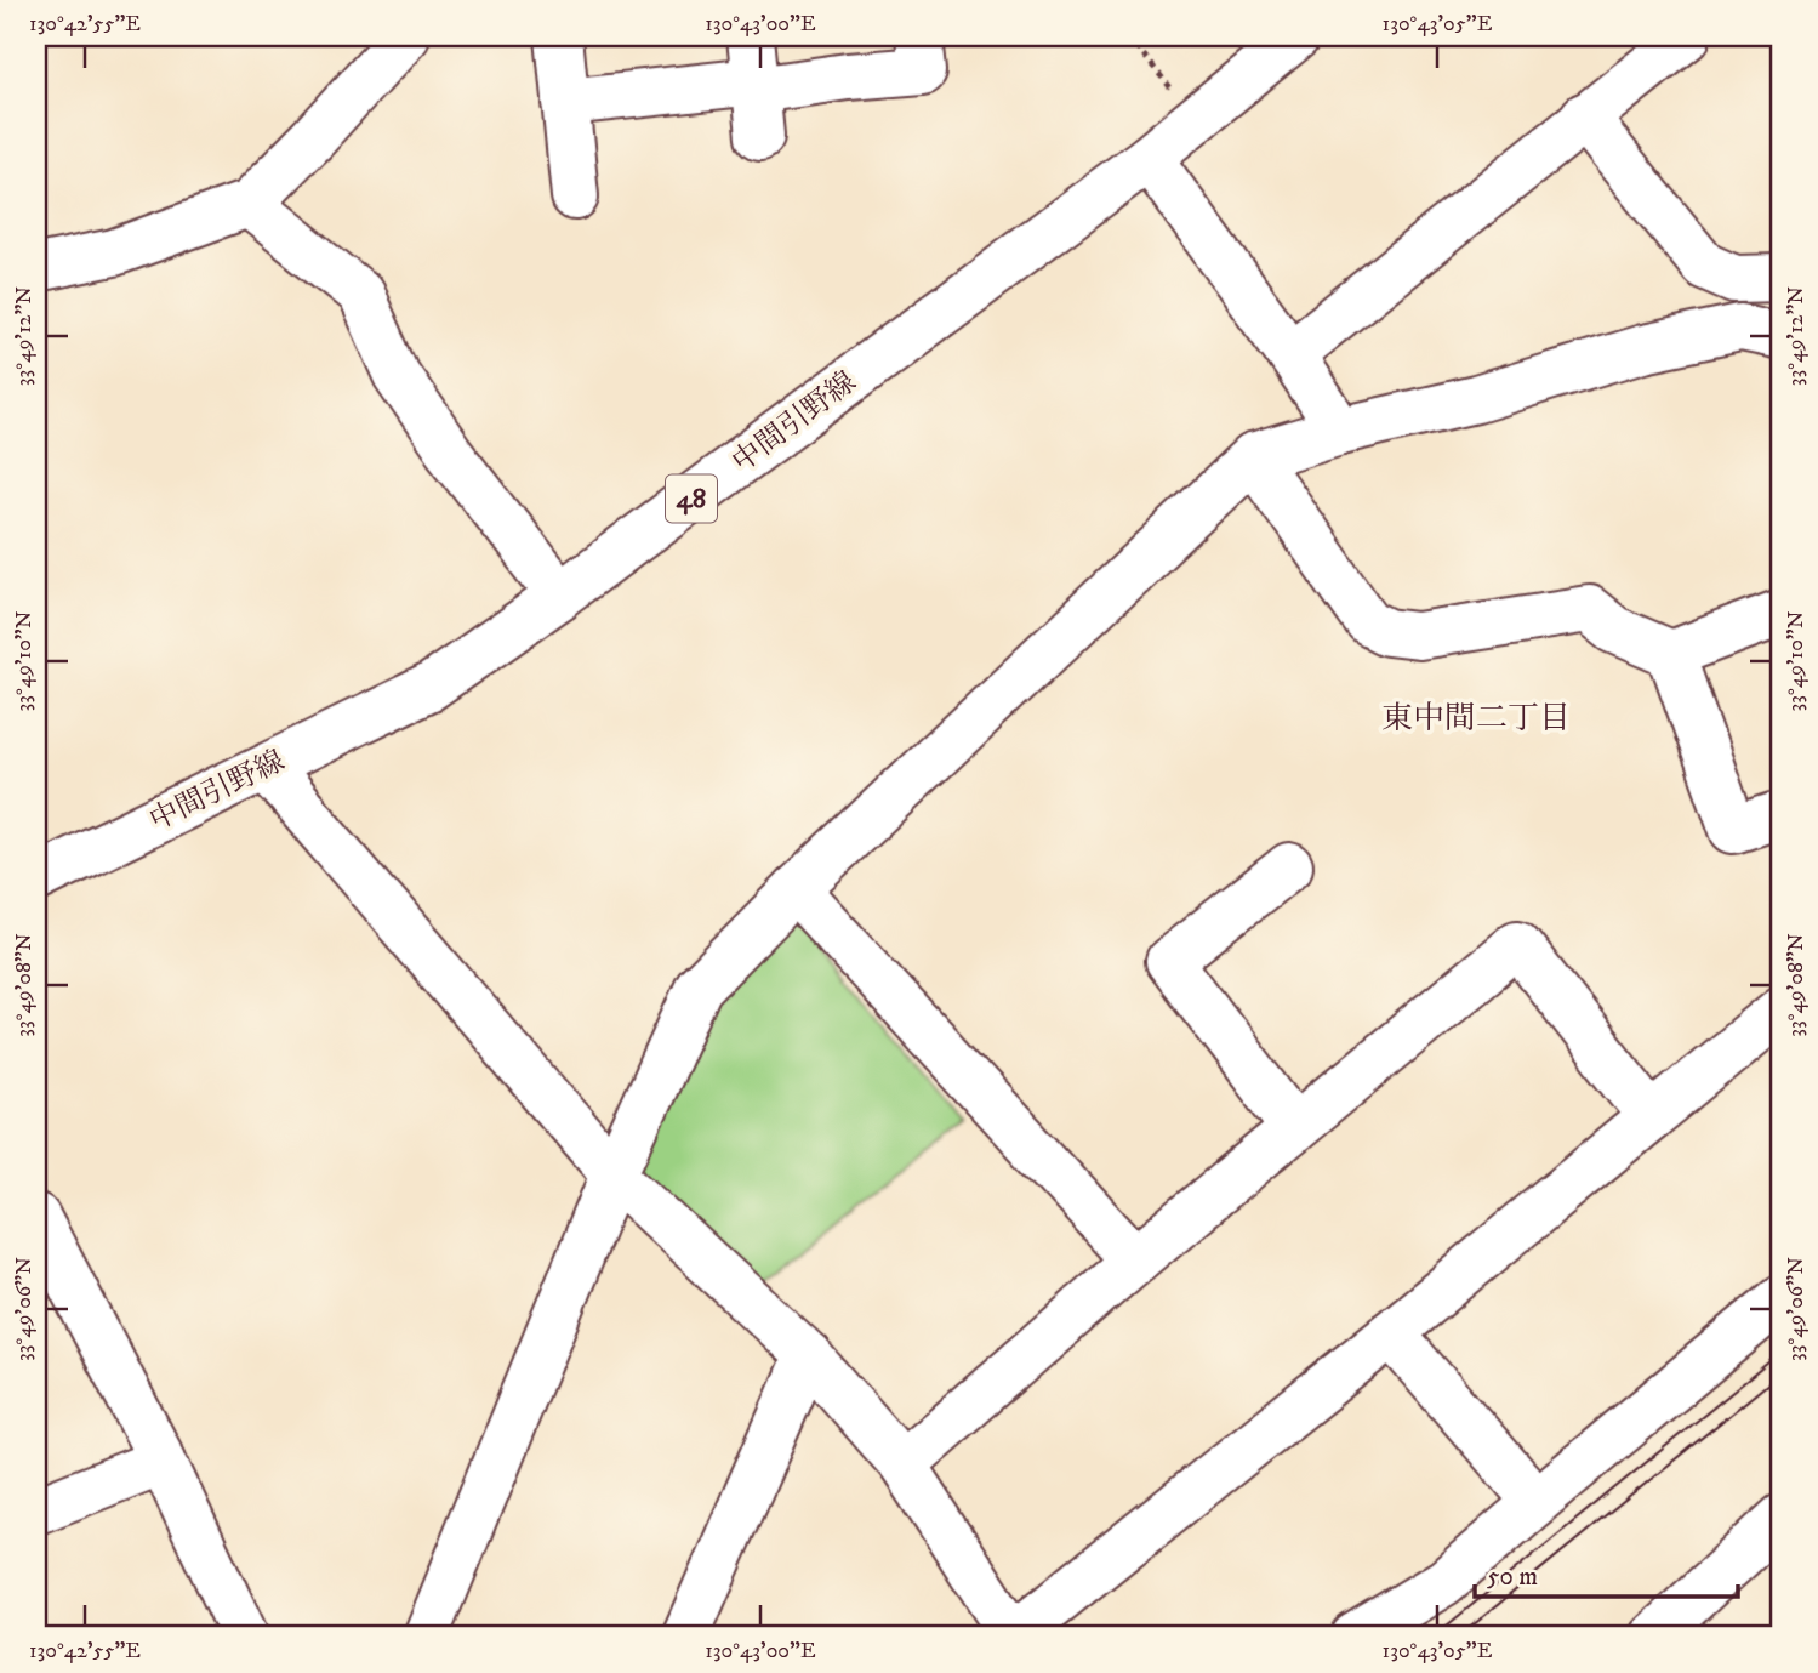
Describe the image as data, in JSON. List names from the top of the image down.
{
  "streets": {
    "street": ["中間引野線", "48"]
  },
  "districts": ["東中間二丁目"],
  "scale_bar": "50 m",
  "coordinates": [
    "130°42'55\"E",
    "130°43'00\"E",
    "130°43'05\"E",
    "33°49'12\"N",
    "33°49'10\"N",
    "33°49'08\"N",
    "33°49'06\"N"
  ]
}
